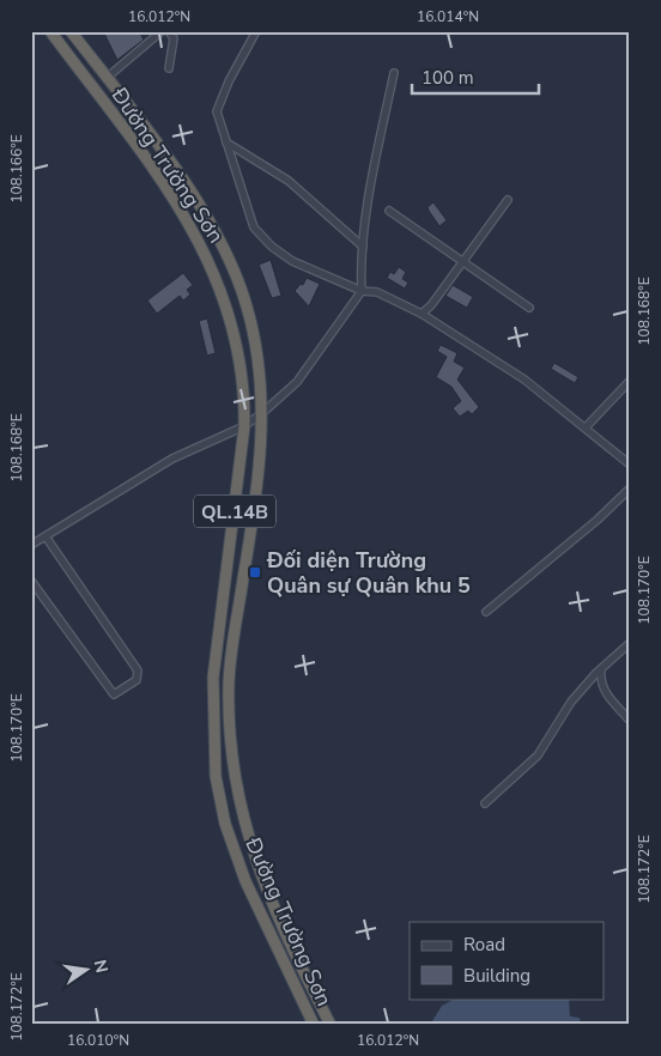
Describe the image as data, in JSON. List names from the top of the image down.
{
  "streets": {
    "highway": ["Đường Trường Sơn", "QL.14B"]
  },
  "places": {
    "transit": ["Đối diện Trường Quân sự Quân khu 5"]
  },
  "legend": ["Road", "Building"],
  "scale_bar": "100 m",
  "north": "right",
  "coordinates": [
    "16.012°N",
    "16.014°N",
    "108.166°E",
    "108.168°E",
    "108.170°E",
    "108.172°E",
    "16.010°N"
  ]
}
